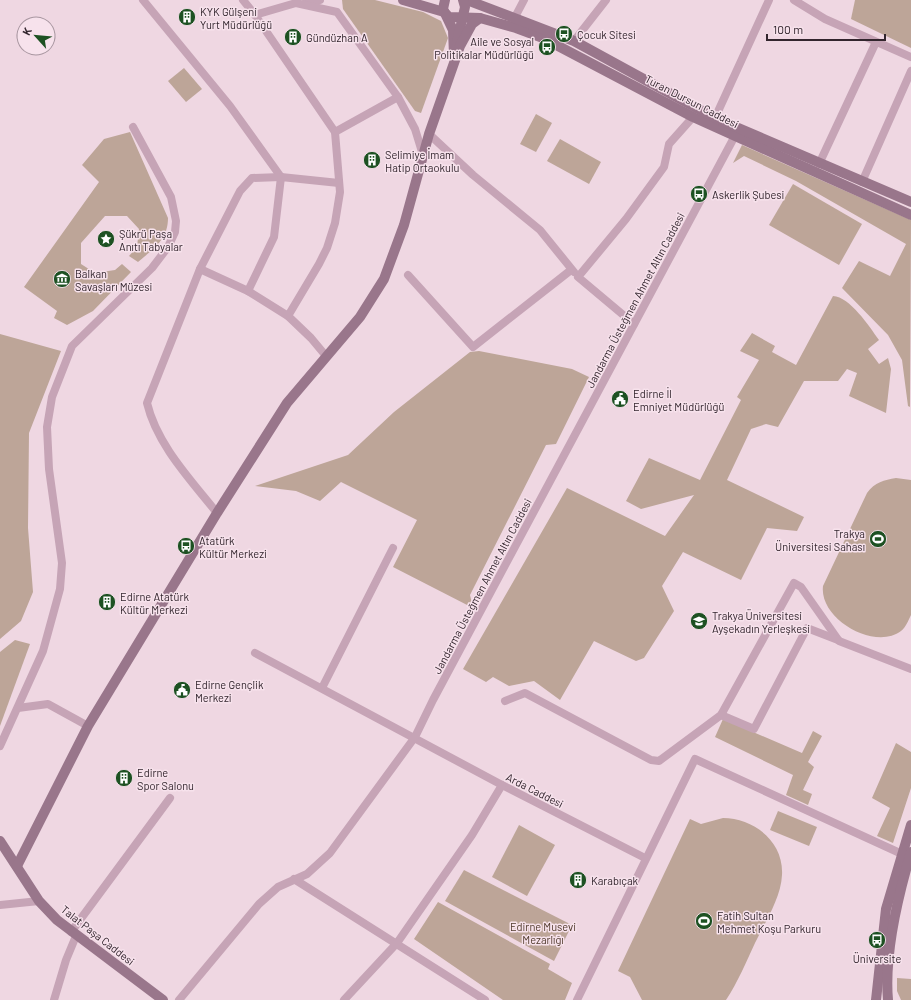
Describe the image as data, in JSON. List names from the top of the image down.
{
  "streets": {
    "main road": ["Turan Dursun Caddesi", "Talat Paşa Caddesi"],
    "street": ["Jandarma Üsteğmen Ahmet Altın Caddesi", "Arda Caddesi"]
  },
  "crossings": [
    ["Turan Dursun Caddesi", "Jandarma Üsteğmen Ahmet Altın Caddesi"],
    ["Jandarma Üsteğmen Ahmet Altın Caddesi", "Arda Caddesi"]
  ],
  "parks": ["Edirne Musevi Mezarlığı"],
  "places": {
    "building": [
      "KYK Gülşeni Yurt Müdürlüğü",
      "Gündüzhan A",
      "Selimiye İmam Hatip Ortaokulu",
      "Edirne Atatürk Kültür Merkezi",
      "Edirne Spor Salonu",
      "Karabıçak"
    ],
    "bus stop": [
      "Çocuk Sitesi",
      "Aile ve Sosyal Politikalar Müdürlüğü",
      "Askerlik Şubesi",
      "Atatürk Kültür Merkezi",
      "Üniversite"
    ],
    "place": ["Şükrü Paşa Anıtı Tabyalar"],
    "museum": ["Balkan Savaşları Müzesi"],
    "public building": ["Edirne İl Emniyet Müdürlüğü", "Edirne Gençlik Merkezi"],
    "sports": ["Trakya Üniversitesi Sahası", "Fatih Sultan Mehmet Koşu Parkuru"],
    "school or university": ["Trakya Üniversitesi Ayşekadın Yerleşkesi"]
  },
  "scale_bar": "100 m",
  "north": "top left"
}
